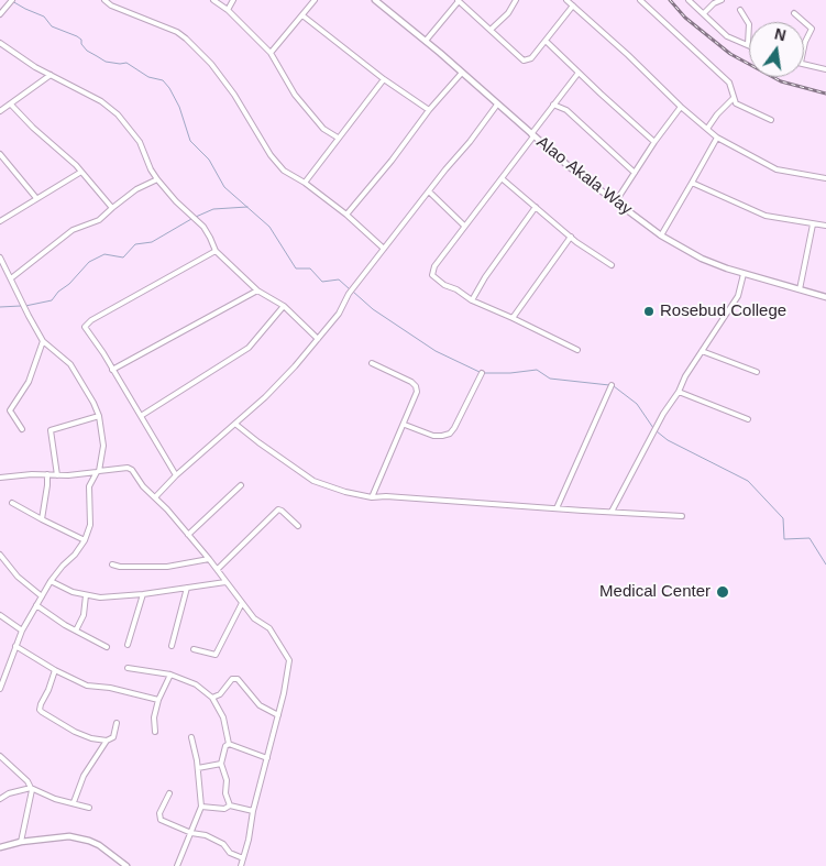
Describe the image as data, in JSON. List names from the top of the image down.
{
  "streets": {
    "street": ["Alao Akala Way"]
  },
  "places": ["Rosebud College", "Medical Center"],
  "north": "top"
}
